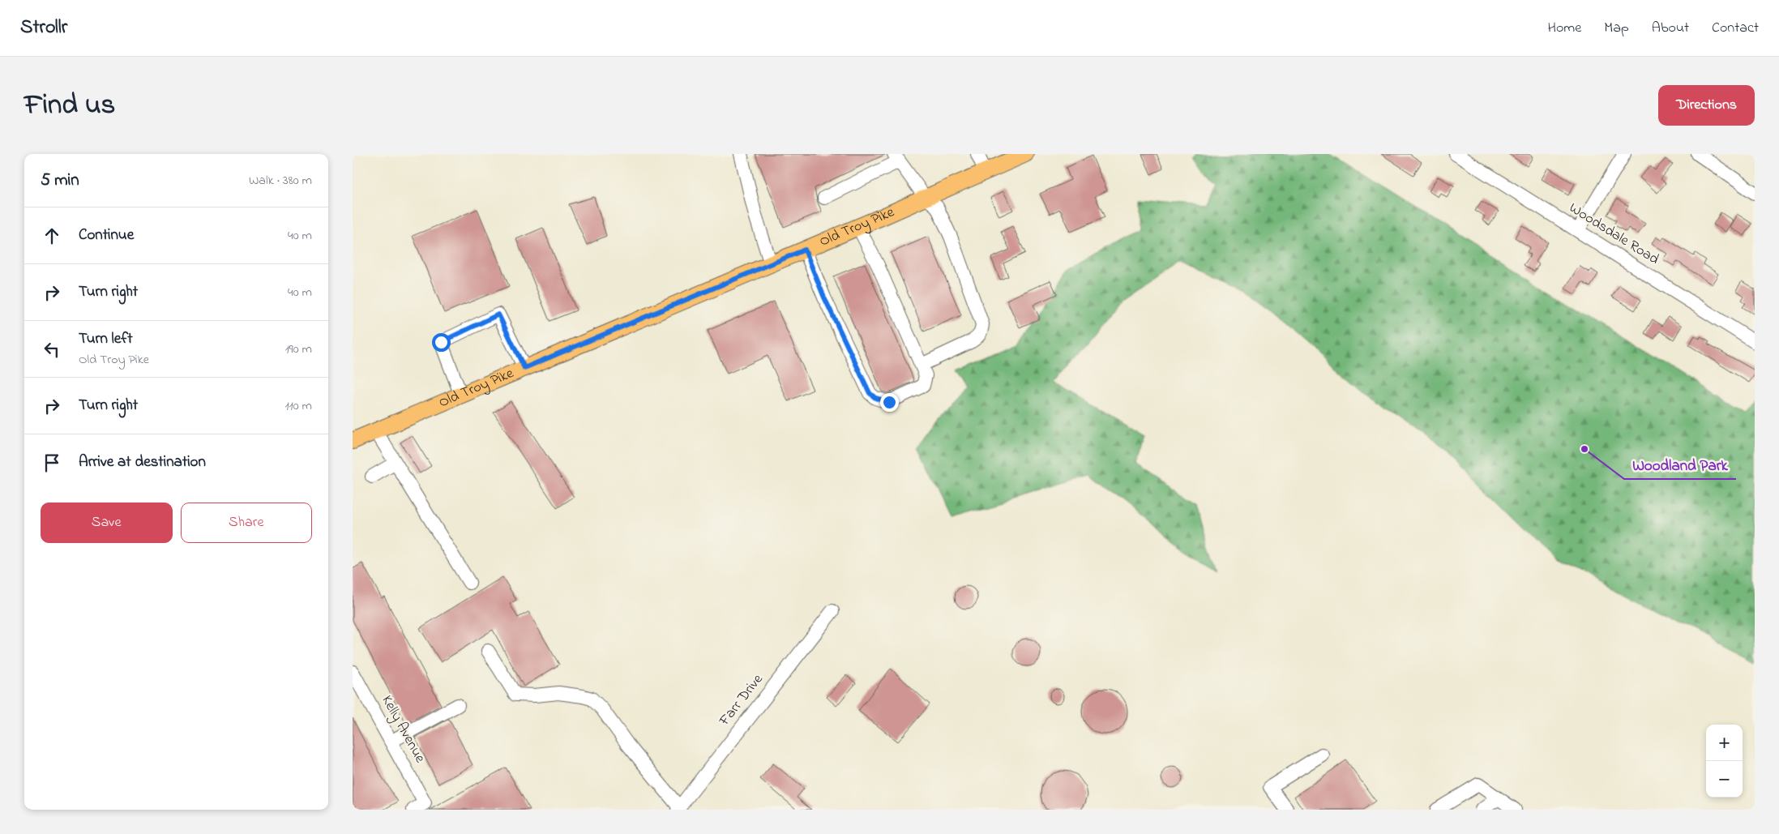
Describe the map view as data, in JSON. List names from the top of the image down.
{
  "streets": {
    "main road": ["Old Troy Pike"],
    "street": ["Woodsdale Road", "Farr Drive", "Kelly Avenue"]
  },
  "places": ["Woodland Park"],
  "page": {
    "header": "Strollr",
    "nav": [
      "Home",
      "Map",
      "About",
      "Contact"
    ],
    "title": "Find us",
    "buttons": [
      "Directions",
      ["Save", "Share"]
    ],
    "heading": ["5 min", "Walk · 380 m"],
    "list": [
      ["Continue", "40 m"],
      ["Turn right", "40 m"],
      ["Turn left", "Old Troy Pike", "190 m"],
      ["Turn right", "110 m"],
      "Arrive at destination"
    ],
    "map_buttons": ["+", "−"]
  }
}
